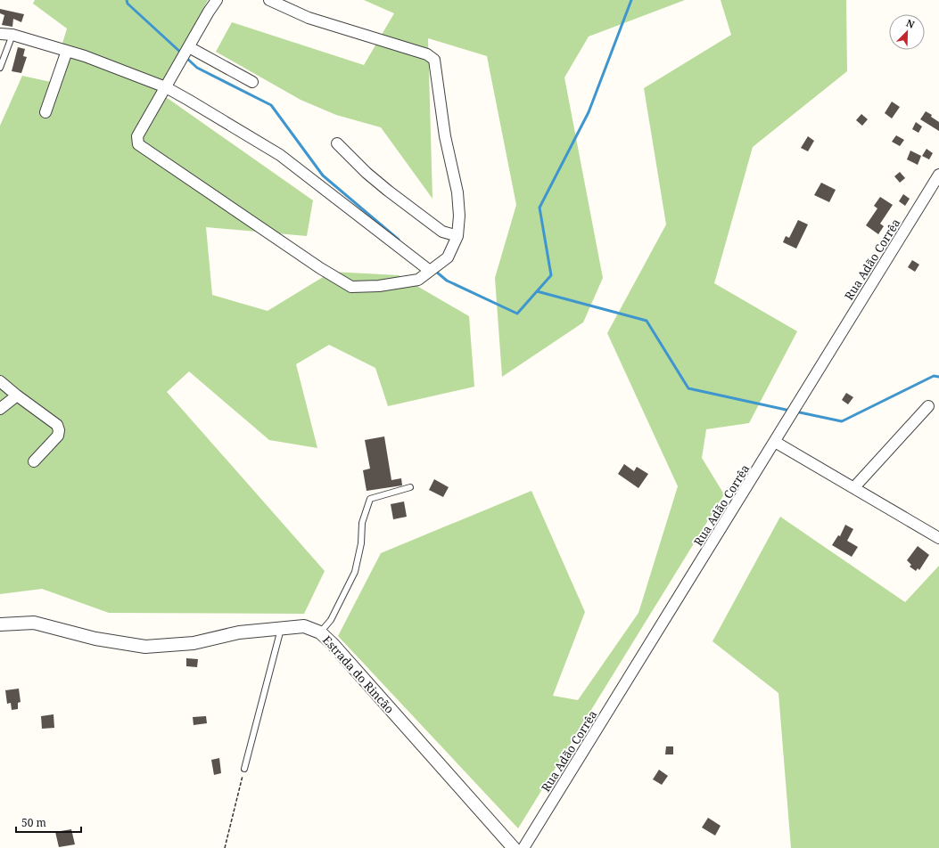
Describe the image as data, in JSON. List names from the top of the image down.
{
  "streets": {
    "street": ["Rua Adão Corrêa", "Estrada do Rincão"]
  },
  "scale_bar": "50 m",
  "north": "top right"
}
